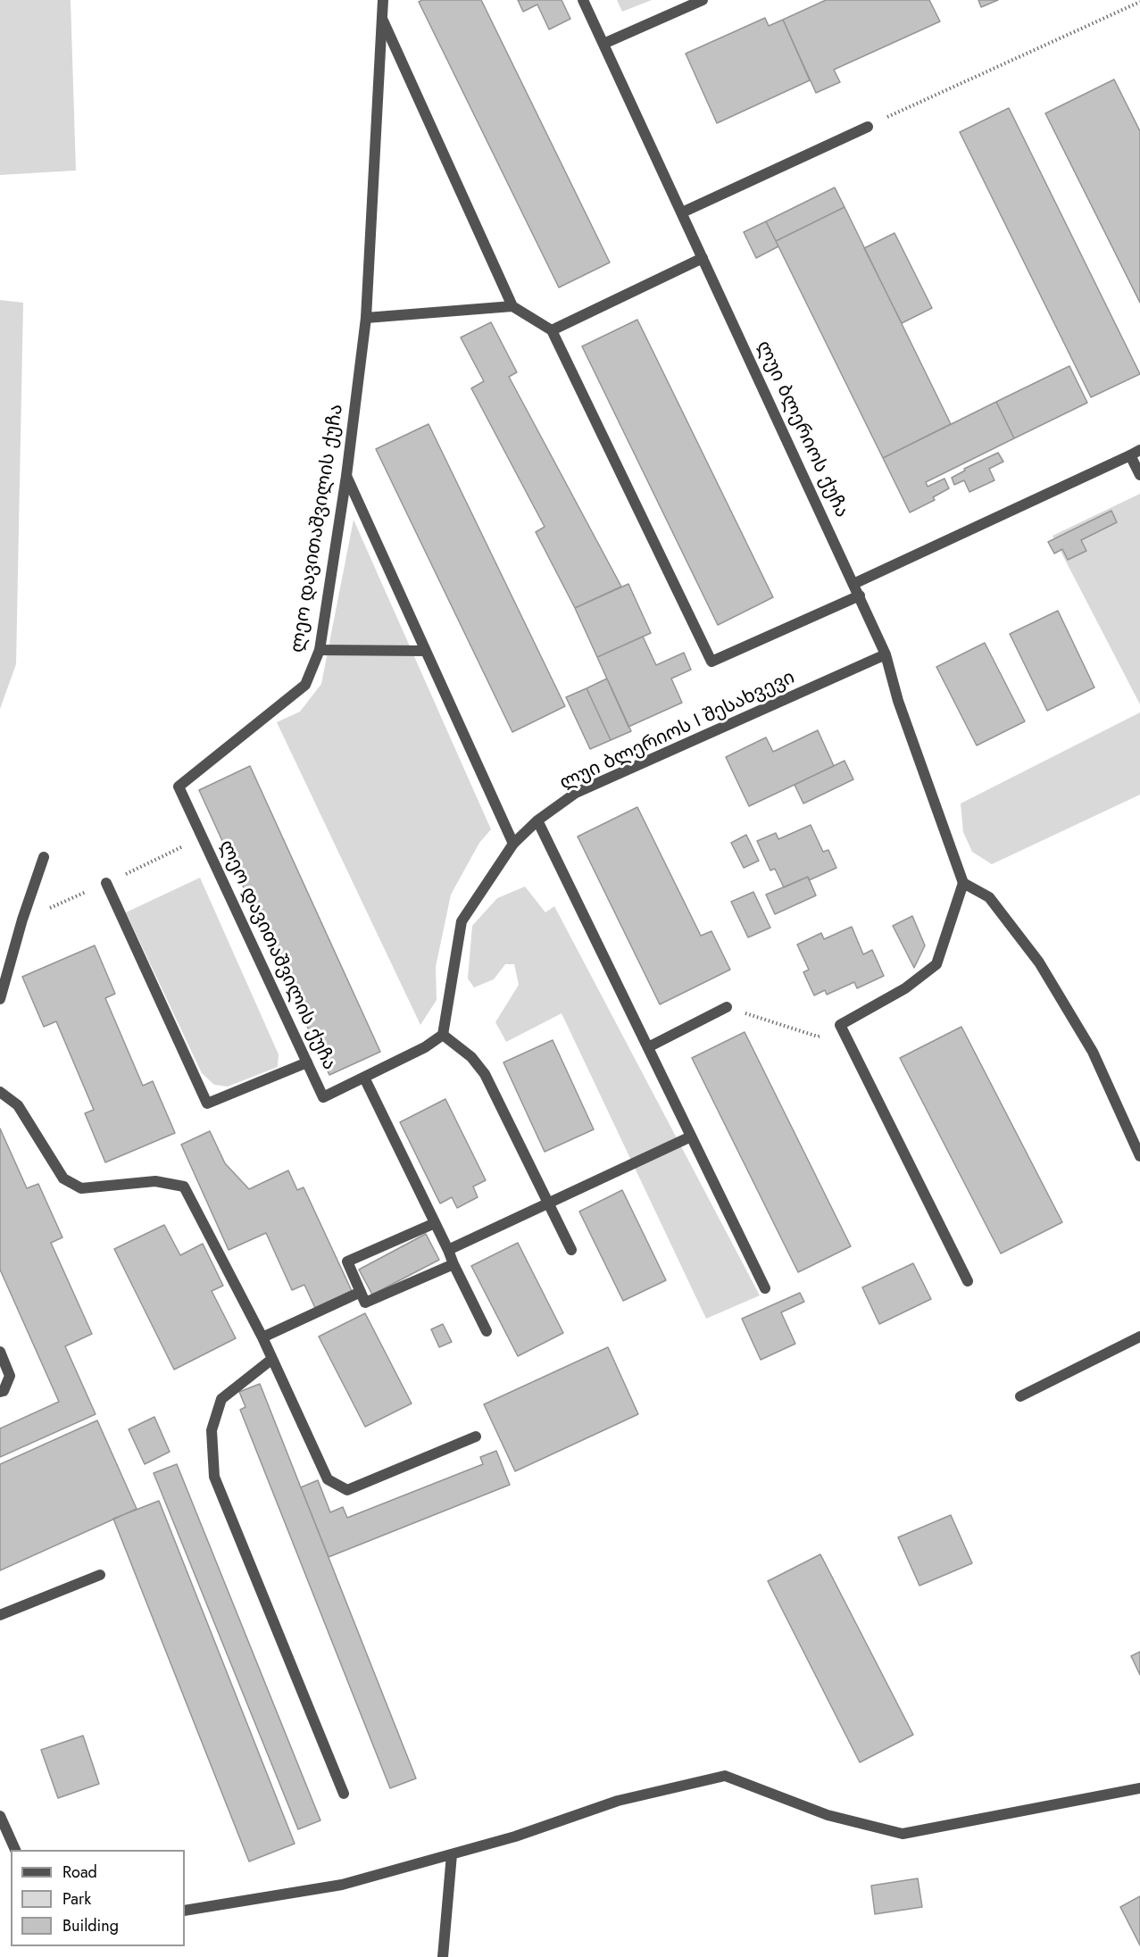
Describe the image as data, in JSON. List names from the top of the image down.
{
  "streets": {
    "street": ["ლუი ბლერიოს ქუჩა", "ლეო დავითაშვილის ქუჩა", "ლუი ბლერიოს I შესახვევი"]
  },
  "crossings": [
    ["ლუი ბლერიოს ქუჩა", "ლუი ბლერიოს I შესახვევი"]
  ],
  "legend": ["Road", "Park", "Building"]
}
